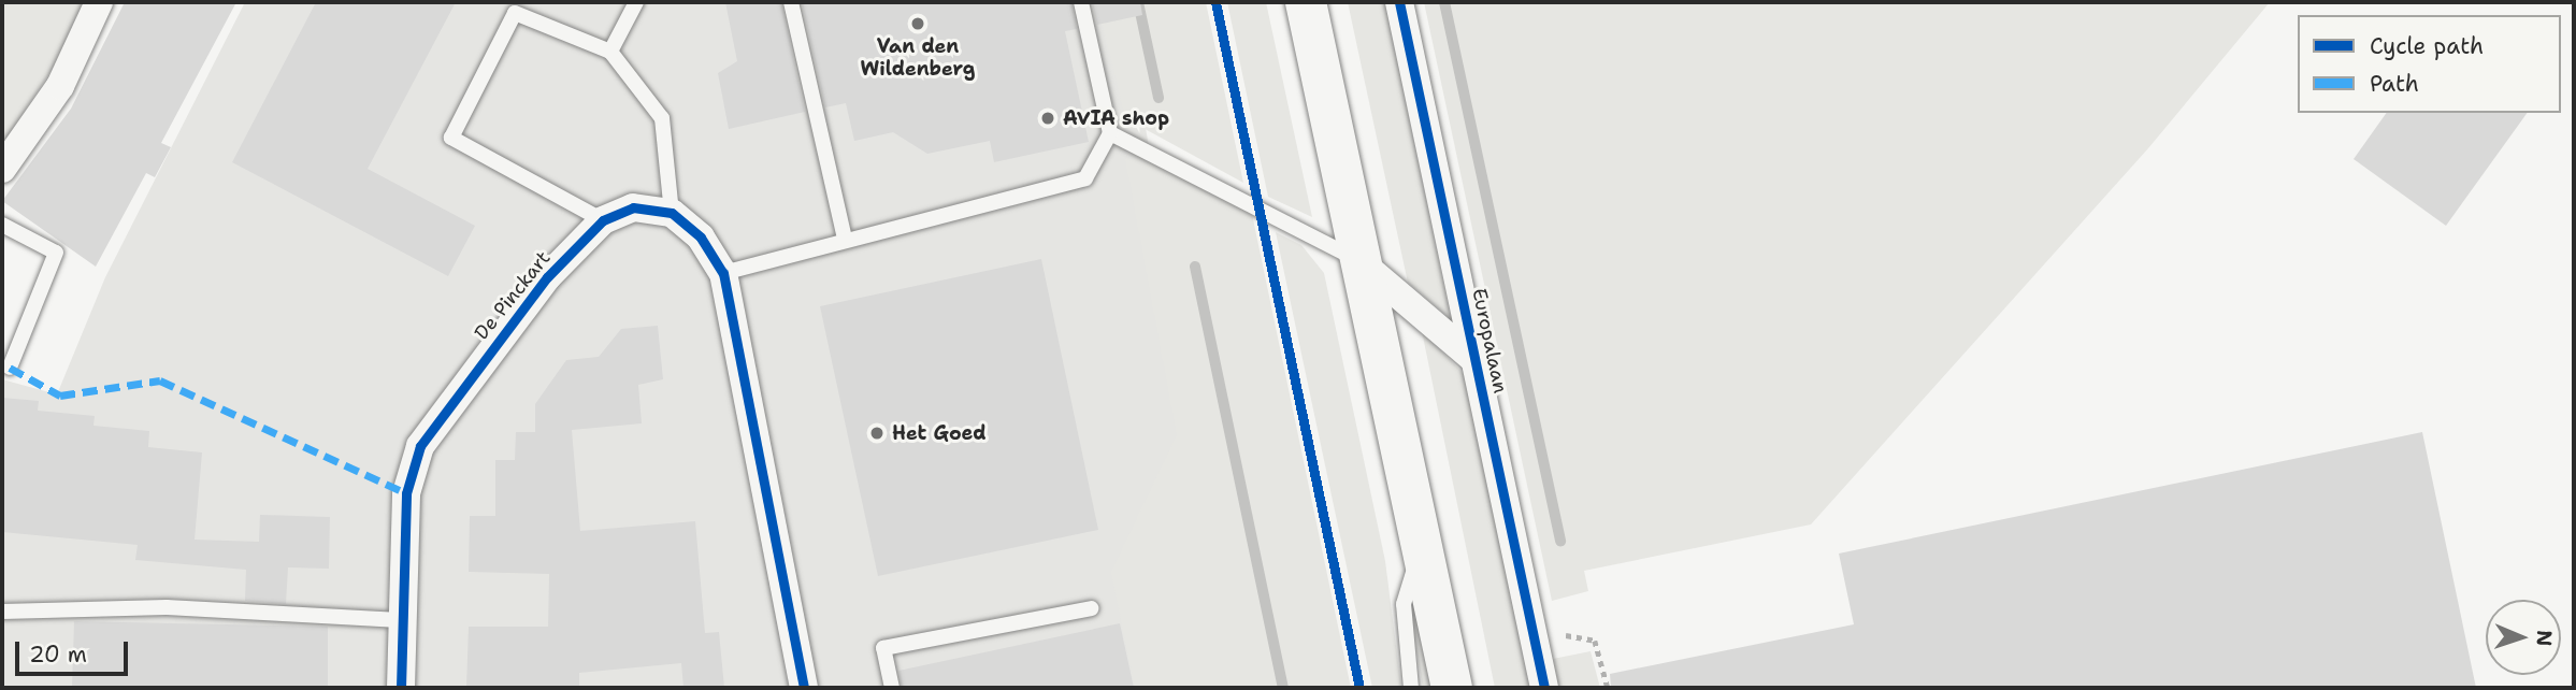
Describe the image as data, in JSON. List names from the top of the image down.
{
  "streets": {
    "street": ["De Pinckart", "Europalaan"]
  },
  "places": ["Van den Wildenberg", "AVIA shop", "Het Goed"],
  "legend": ["Cycle path", "Path"],
  "scale_bar": "20 m",
  "north": "right"
}
